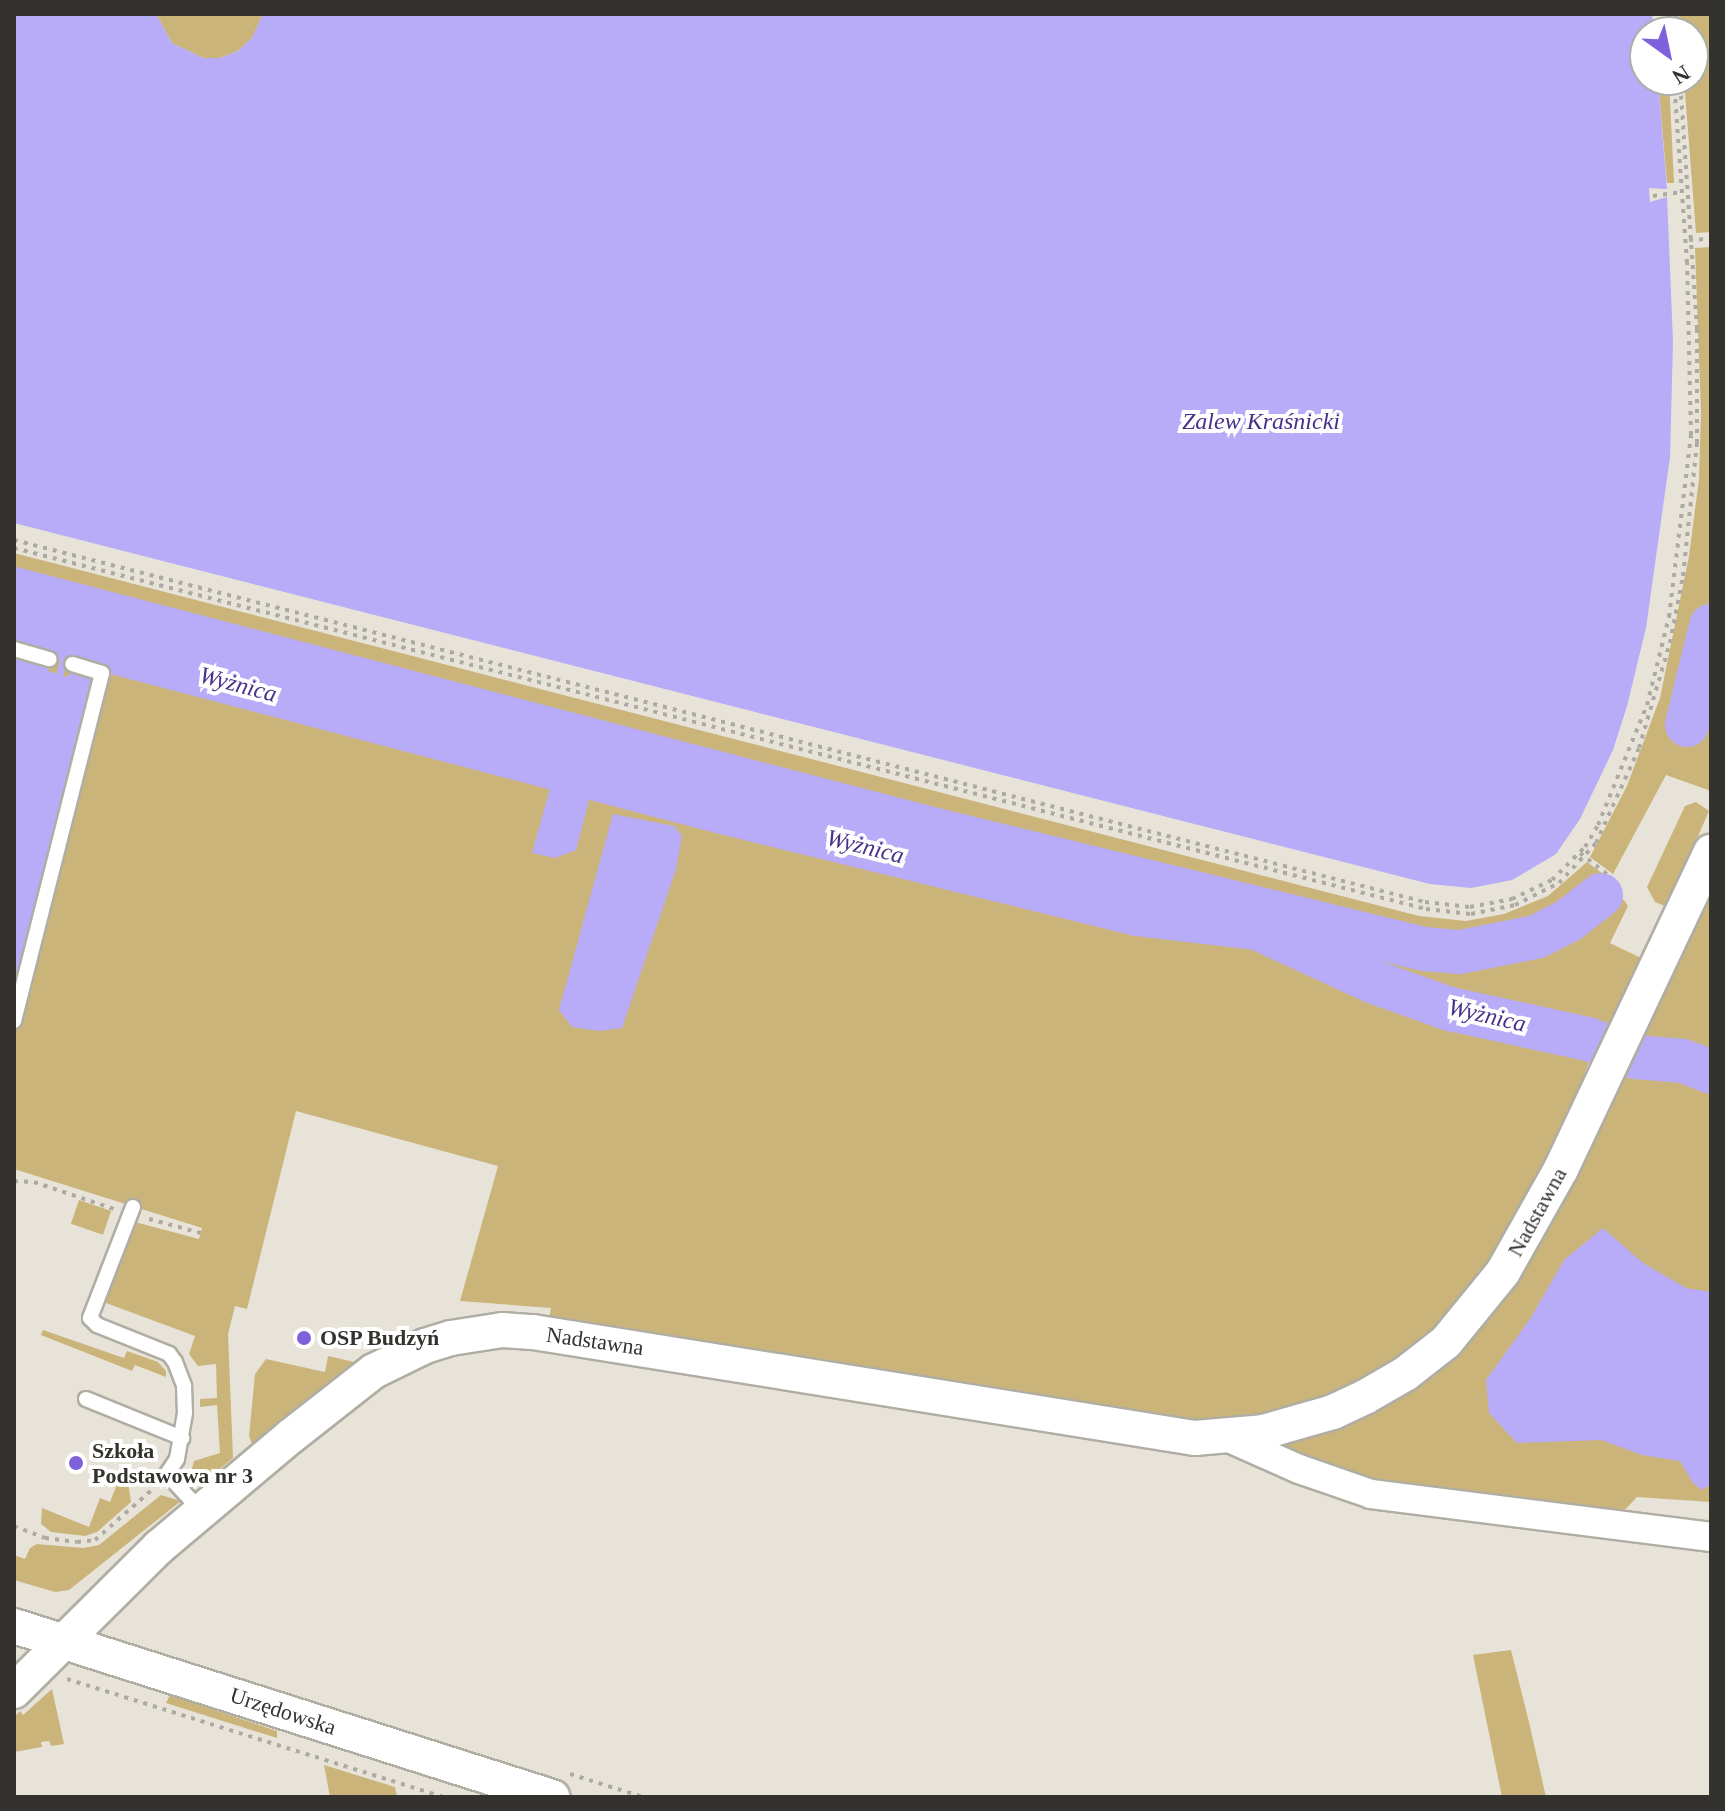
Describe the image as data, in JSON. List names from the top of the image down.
{
  "streets": {
    "street": ["Nadstawna", "Urzędowska"]
  },
  "crossings": [
    ["Nadstawna", "Urzędowska"]
  ],
  "water": ["Zalew Kraśnicki", "Wyżnica"],
  "places": ["OSP Budzyń", "Szkoła Podstawowa nr 3"],
  "north": "bottom right"
}
